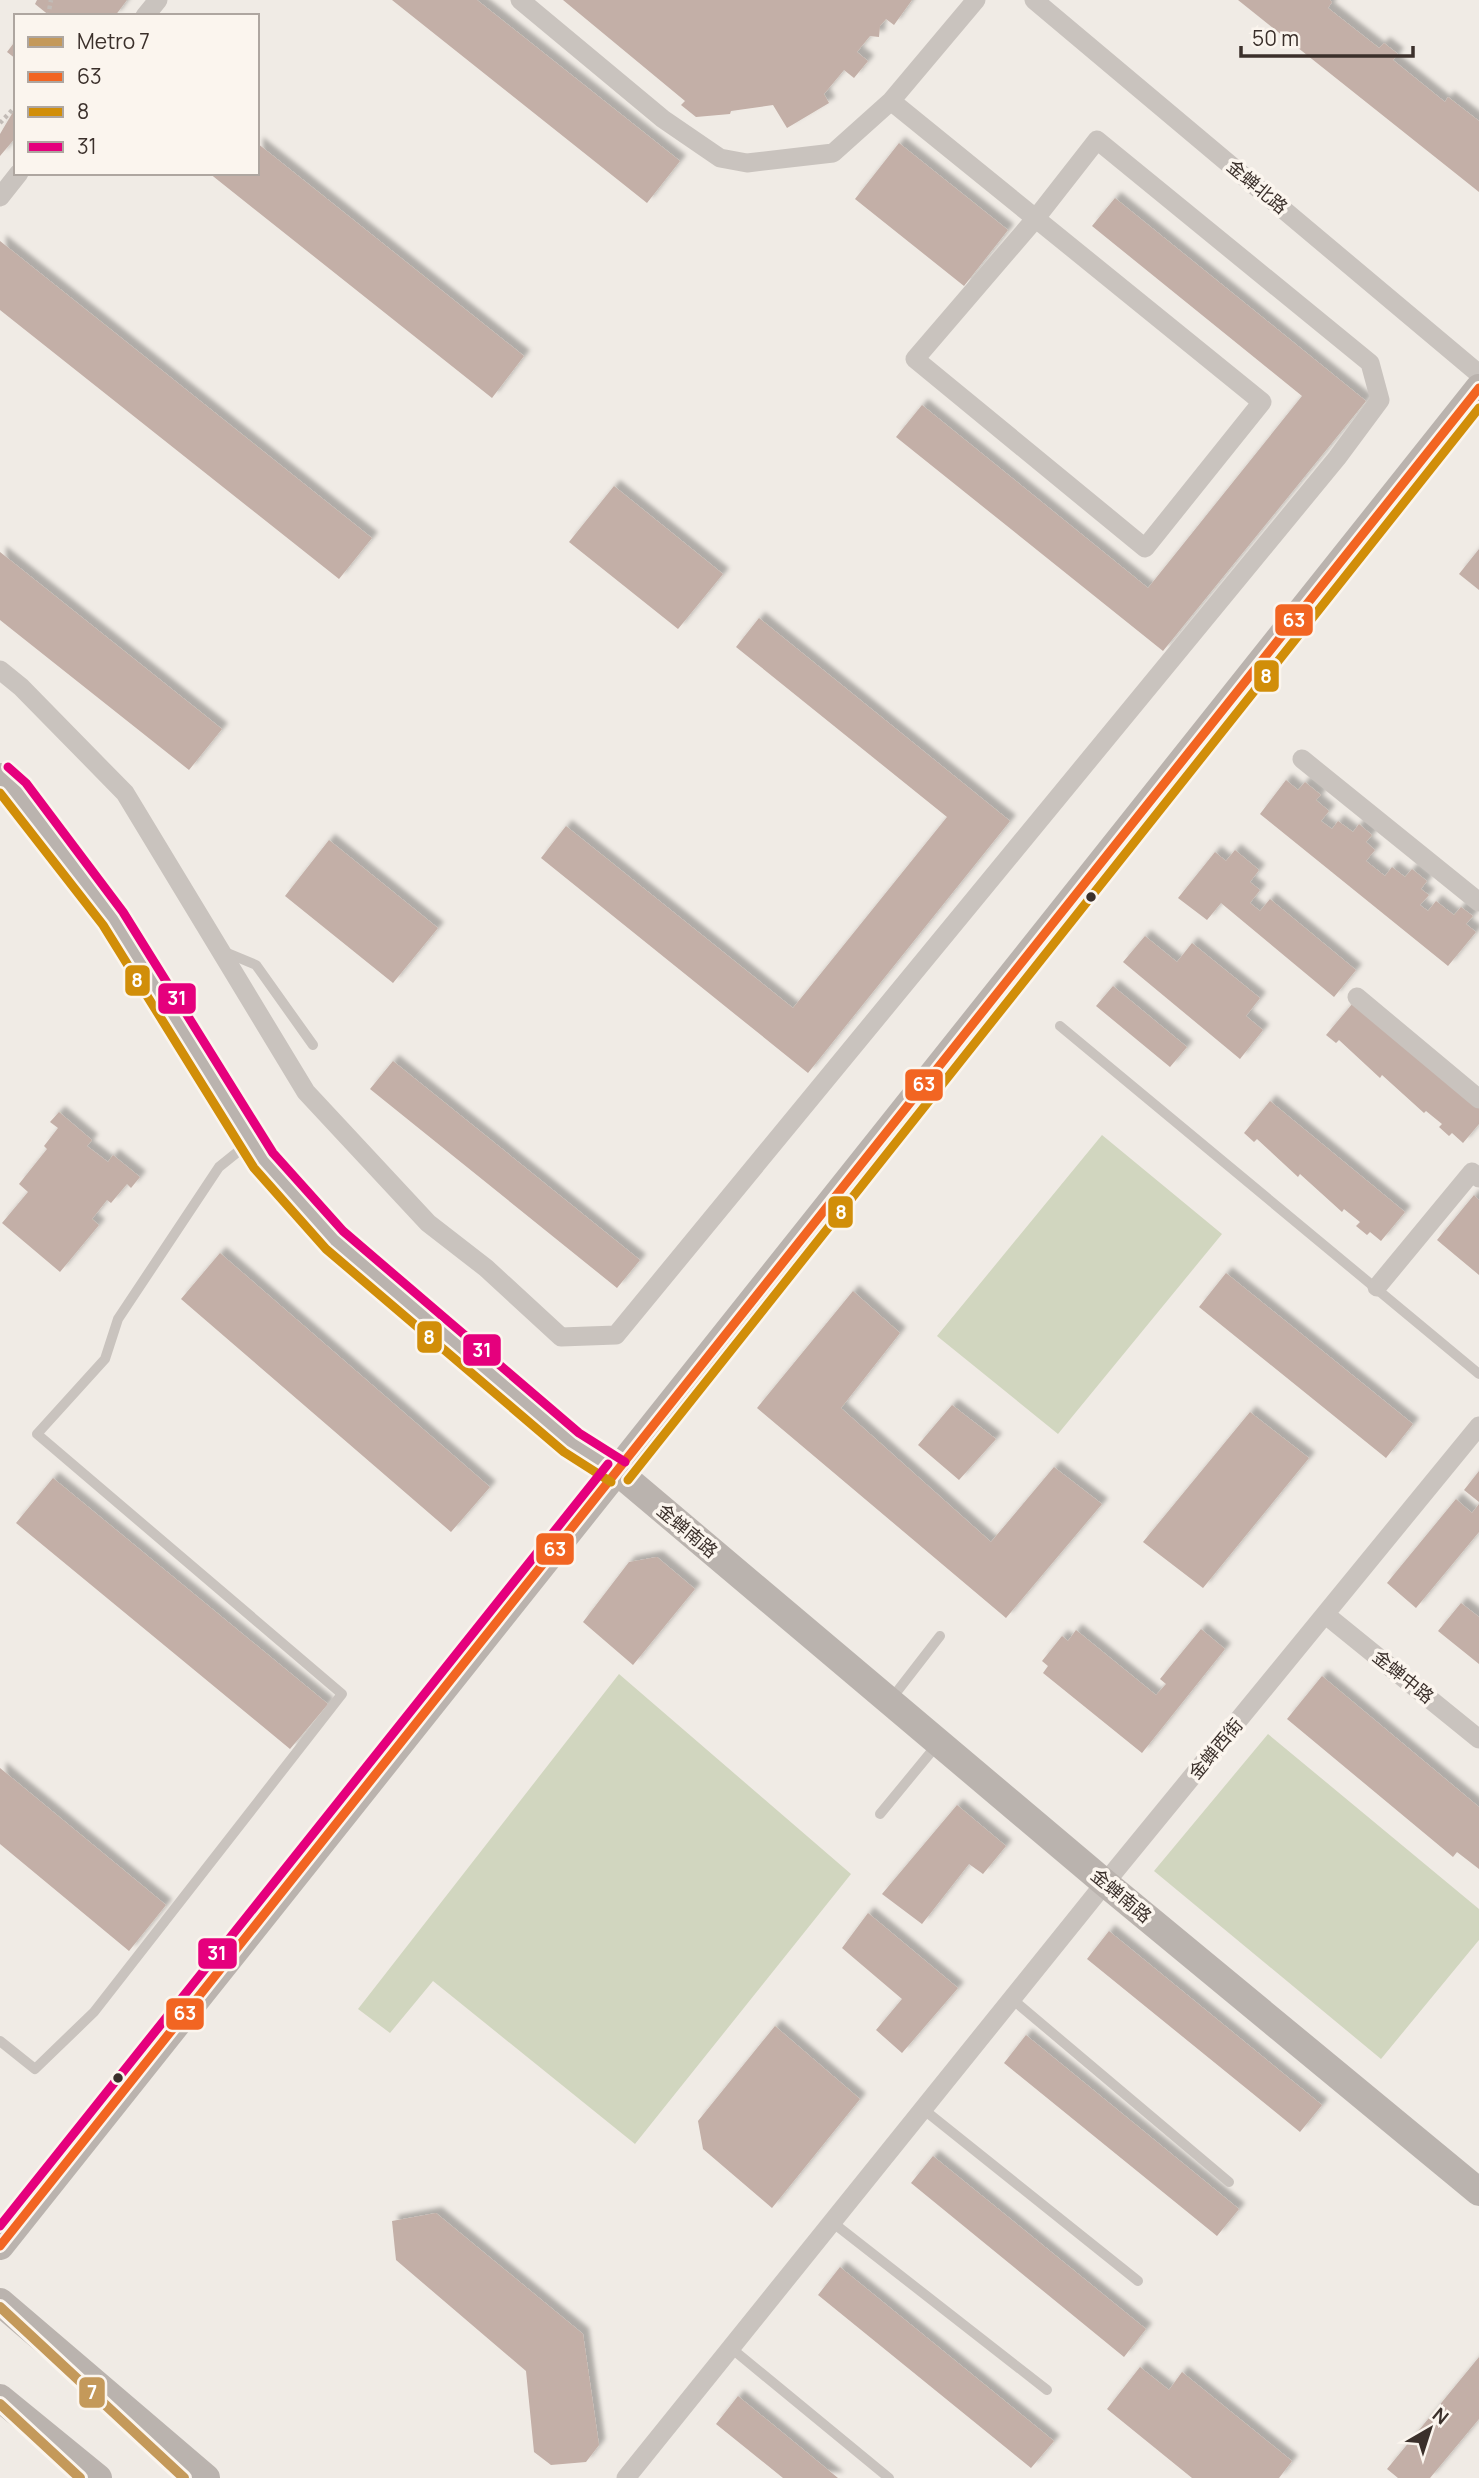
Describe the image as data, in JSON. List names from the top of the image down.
{
  "streets": {
    "street": [
      "金蝉北路",
      "金蝉南路",
      "金蝉中路",
      "金蝉西街"
    ]
  },
  "crossings": [
    ["金蝉南路", "金蝉西街"],
    ["金蝉中路", "金蝉西街"]
  ],
  "lines": [
    "transit line 63",
    "transit line 8",
    "transit line 31",
    "metro line 7"
  ],
  "legend": [
    "Metro 7",
    "63",
    "8",
    "31"
  ],
  "scale_bar": "50 m",
  "north": "top right"
}
